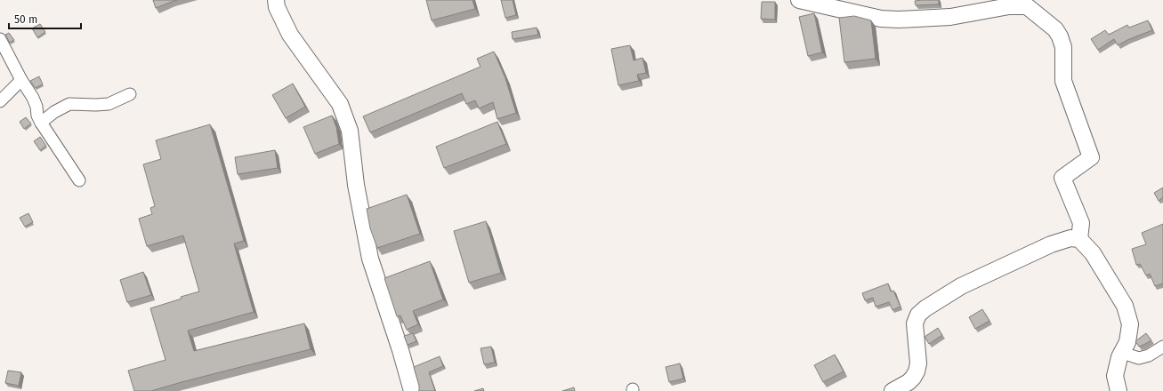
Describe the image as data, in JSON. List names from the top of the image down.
{
  "scale_bar": "50 m"
}
